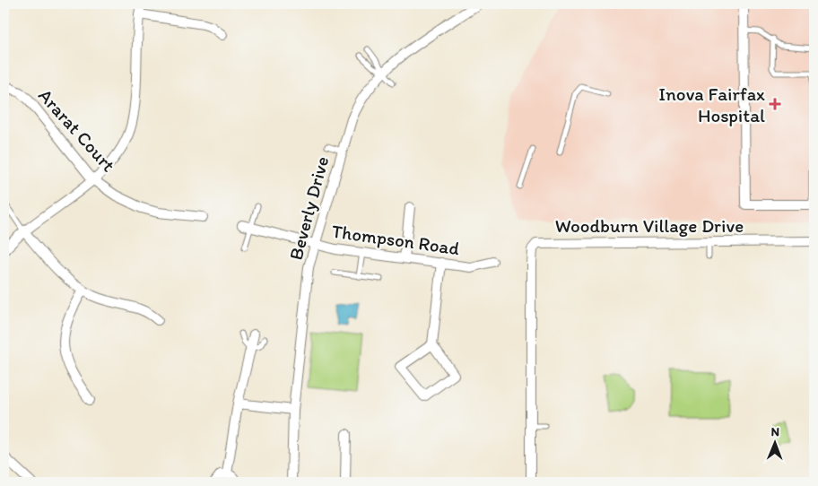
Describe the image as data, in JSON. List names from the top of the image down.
{
  "streets": {
    "street": [
      "Ararat Court",
      "Beverly Drive",
      "Woodburn Village Drive",
      "Thompson Road"
    ]
  },
  "crossings": [
    ["Beverly Drive", "Thompson Road"]
  ],
  "places": {
    "health": ["Inova Fairfax Hospital"]
  },
  "north": "top"
}
